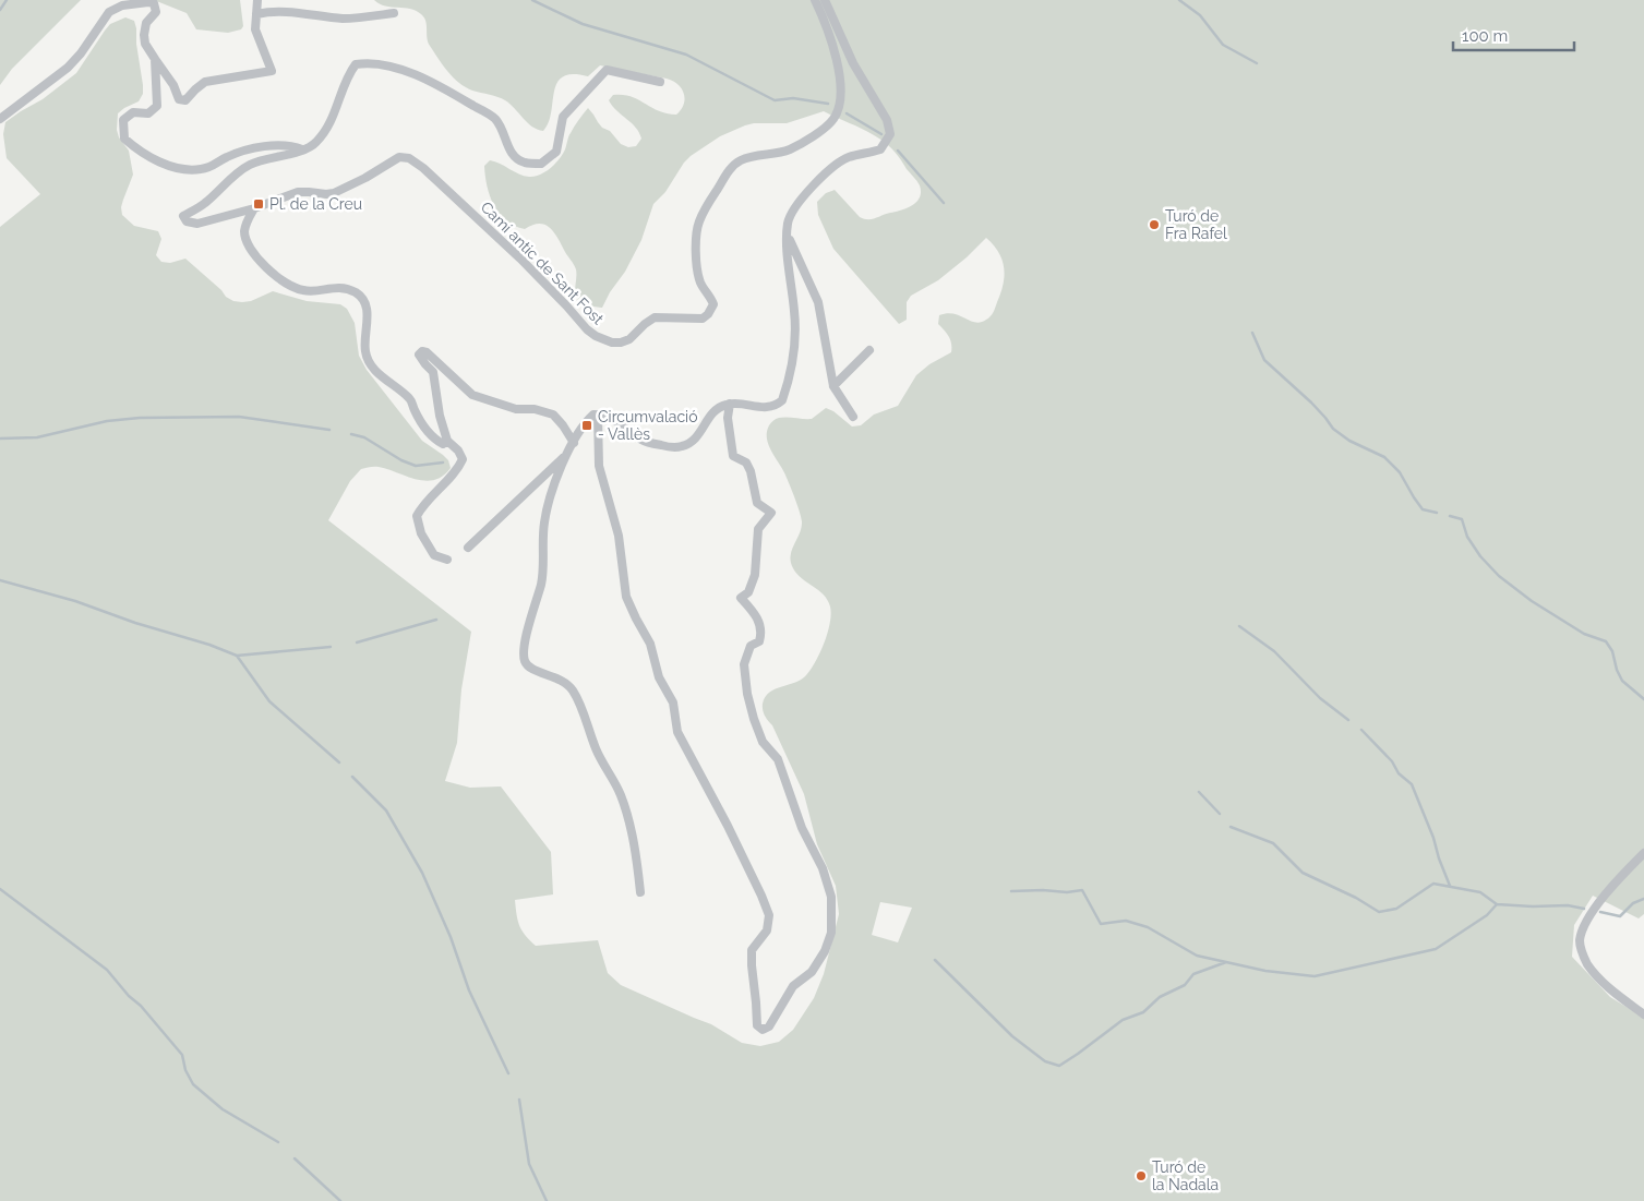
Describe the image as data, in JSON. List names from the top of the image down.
{
  "streets": {
    "street": ["Camí antic de Sant Fost"]
  },
  "places": {
    "transit": ["Pl. de la Creu", "Circumvalació - Vallès"],
    "other": ["Turó de Fra Rafel", "Turó de la Nadala"]
  },
  "scale_bar": "100 m"
}
